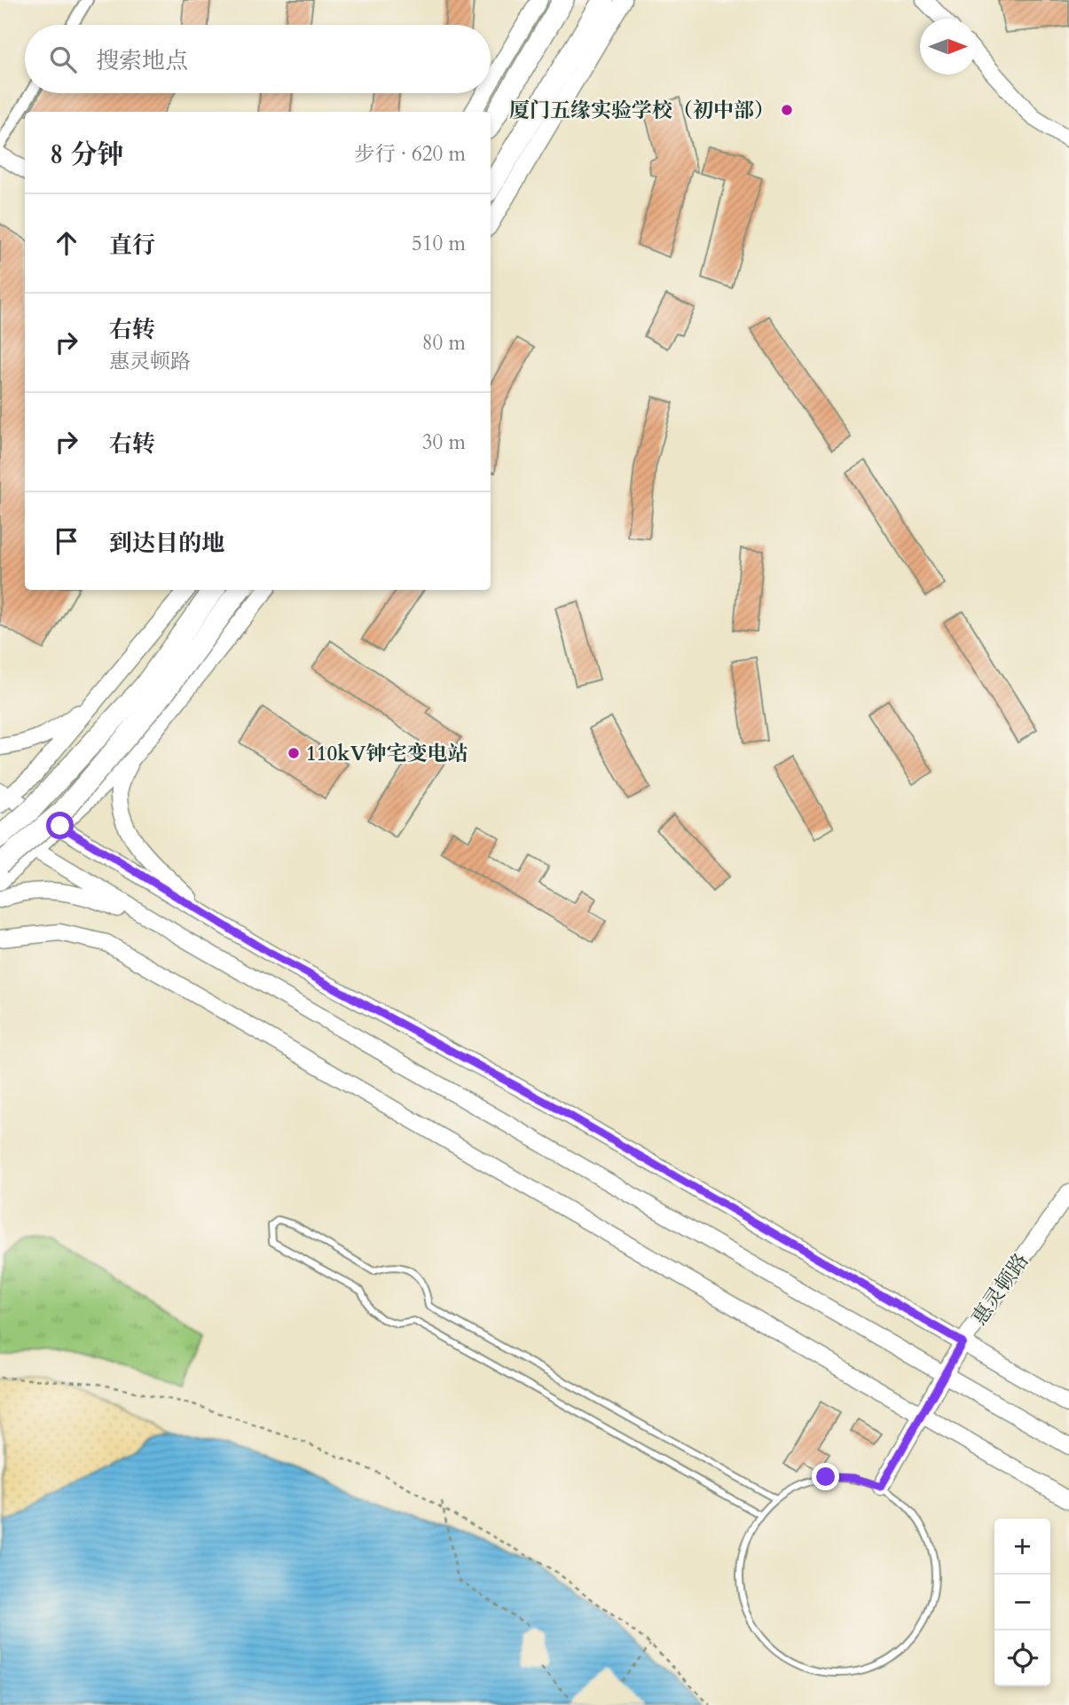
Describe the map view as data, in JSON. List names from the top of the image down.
{
  "streets": {
    "main road": ["惠灵顿路"]
  },
  "places": ["厦门五缘实验学校（初中部）", "110kV钟宅变电站"],
  "north": "right",
  "page": {
    "search": "搜索地点",
    "heading": ["8 分钟", "步行 · 620 m"],
    "list": [
      ["直行", "510 m"],
      ["右转", "惠灵顿路", "80 m"],
      ["右转", "30 m"],
      "到达目的地"
    ],
    "map_buttons": ["+", "−"]
  }
}
